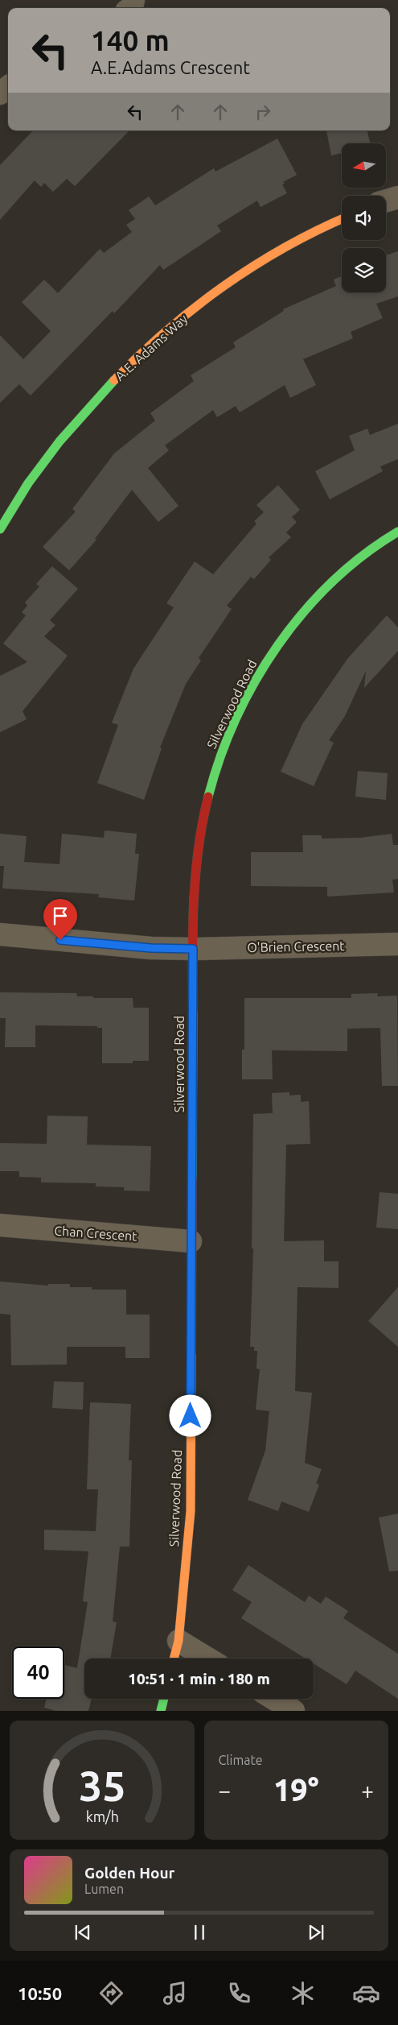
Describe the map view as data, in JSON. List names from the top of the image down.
{
  "streets": {
    "street": [
      "A.E. Adams Way",
      "Silverwood Road",
      "O'Brien Crescent",
      "Chan Crescent"
    ]
  },
  "crossings": [
    ["Silverwood Road", "O'Brien Crescent"],
    ["Silverwood Road", "Chan Crescent"]
  ],
  "north": "left",
  "page": {
    "turn": ["140 m", "A.E.Adams Crescent"],
    "limit": "40",
    "trip": "10:51 · 1 min · 180 m",
    "tile": "Climate",
    "heat": ["−", "19°", "+"],
    "song": ["Golden Hour", "Lumen"],
    "tabs": "10:50",
    "gauge": ["35", "km/h"]
  }
}
